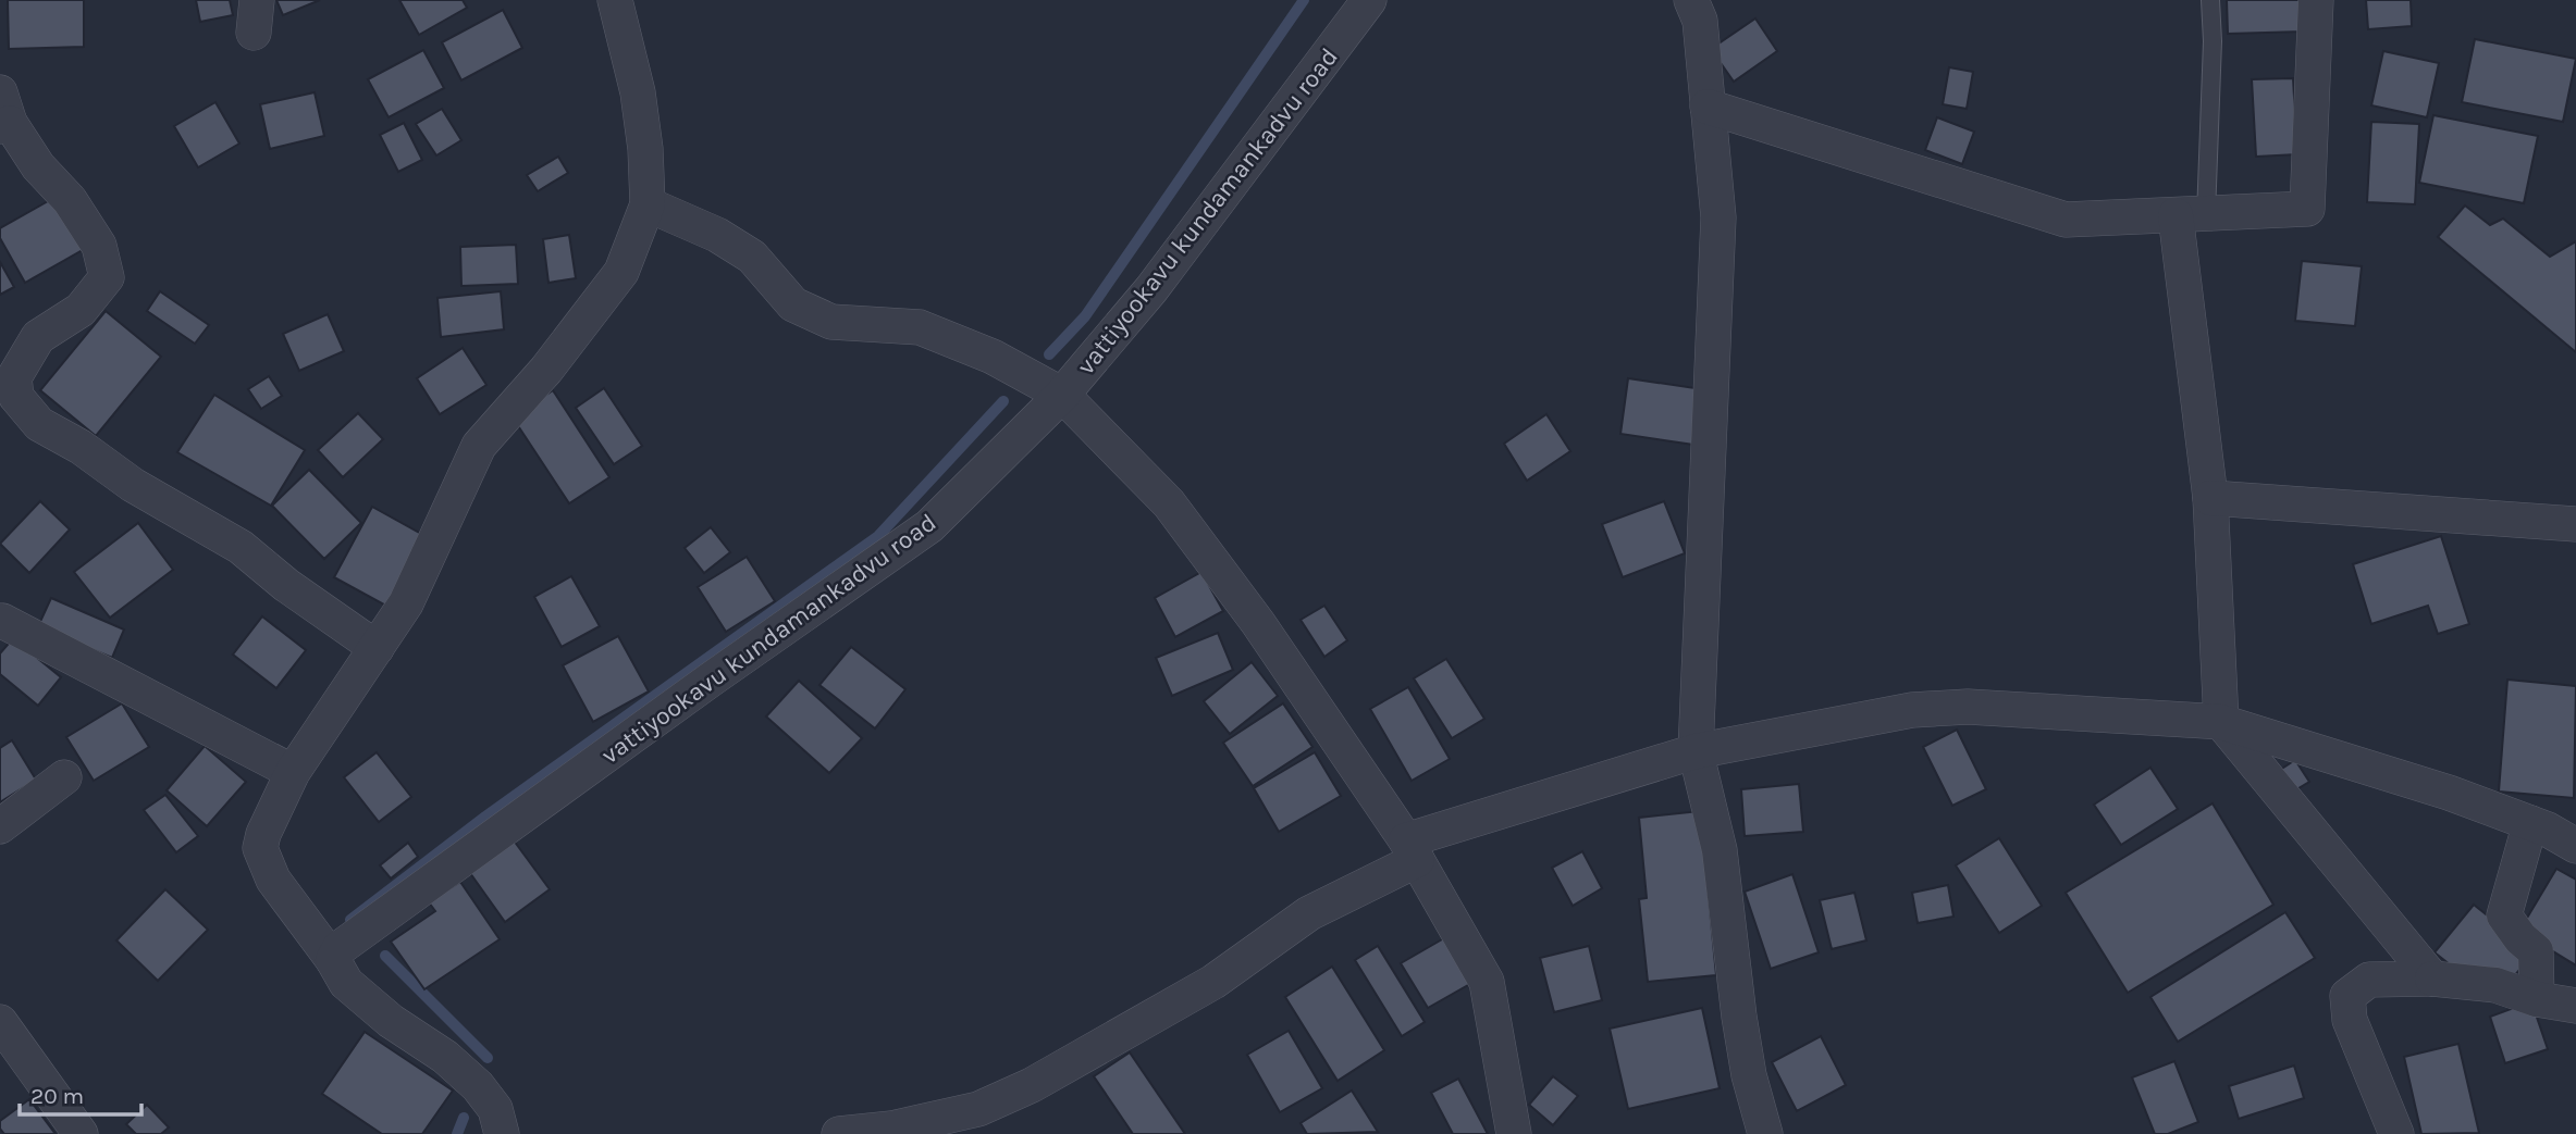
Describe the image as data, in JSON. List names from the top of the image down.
{
  "streets": {
    "street": ["vattiyookavu kundamankadvu road"]
  },
  "scale_bar": "20 m"
}
